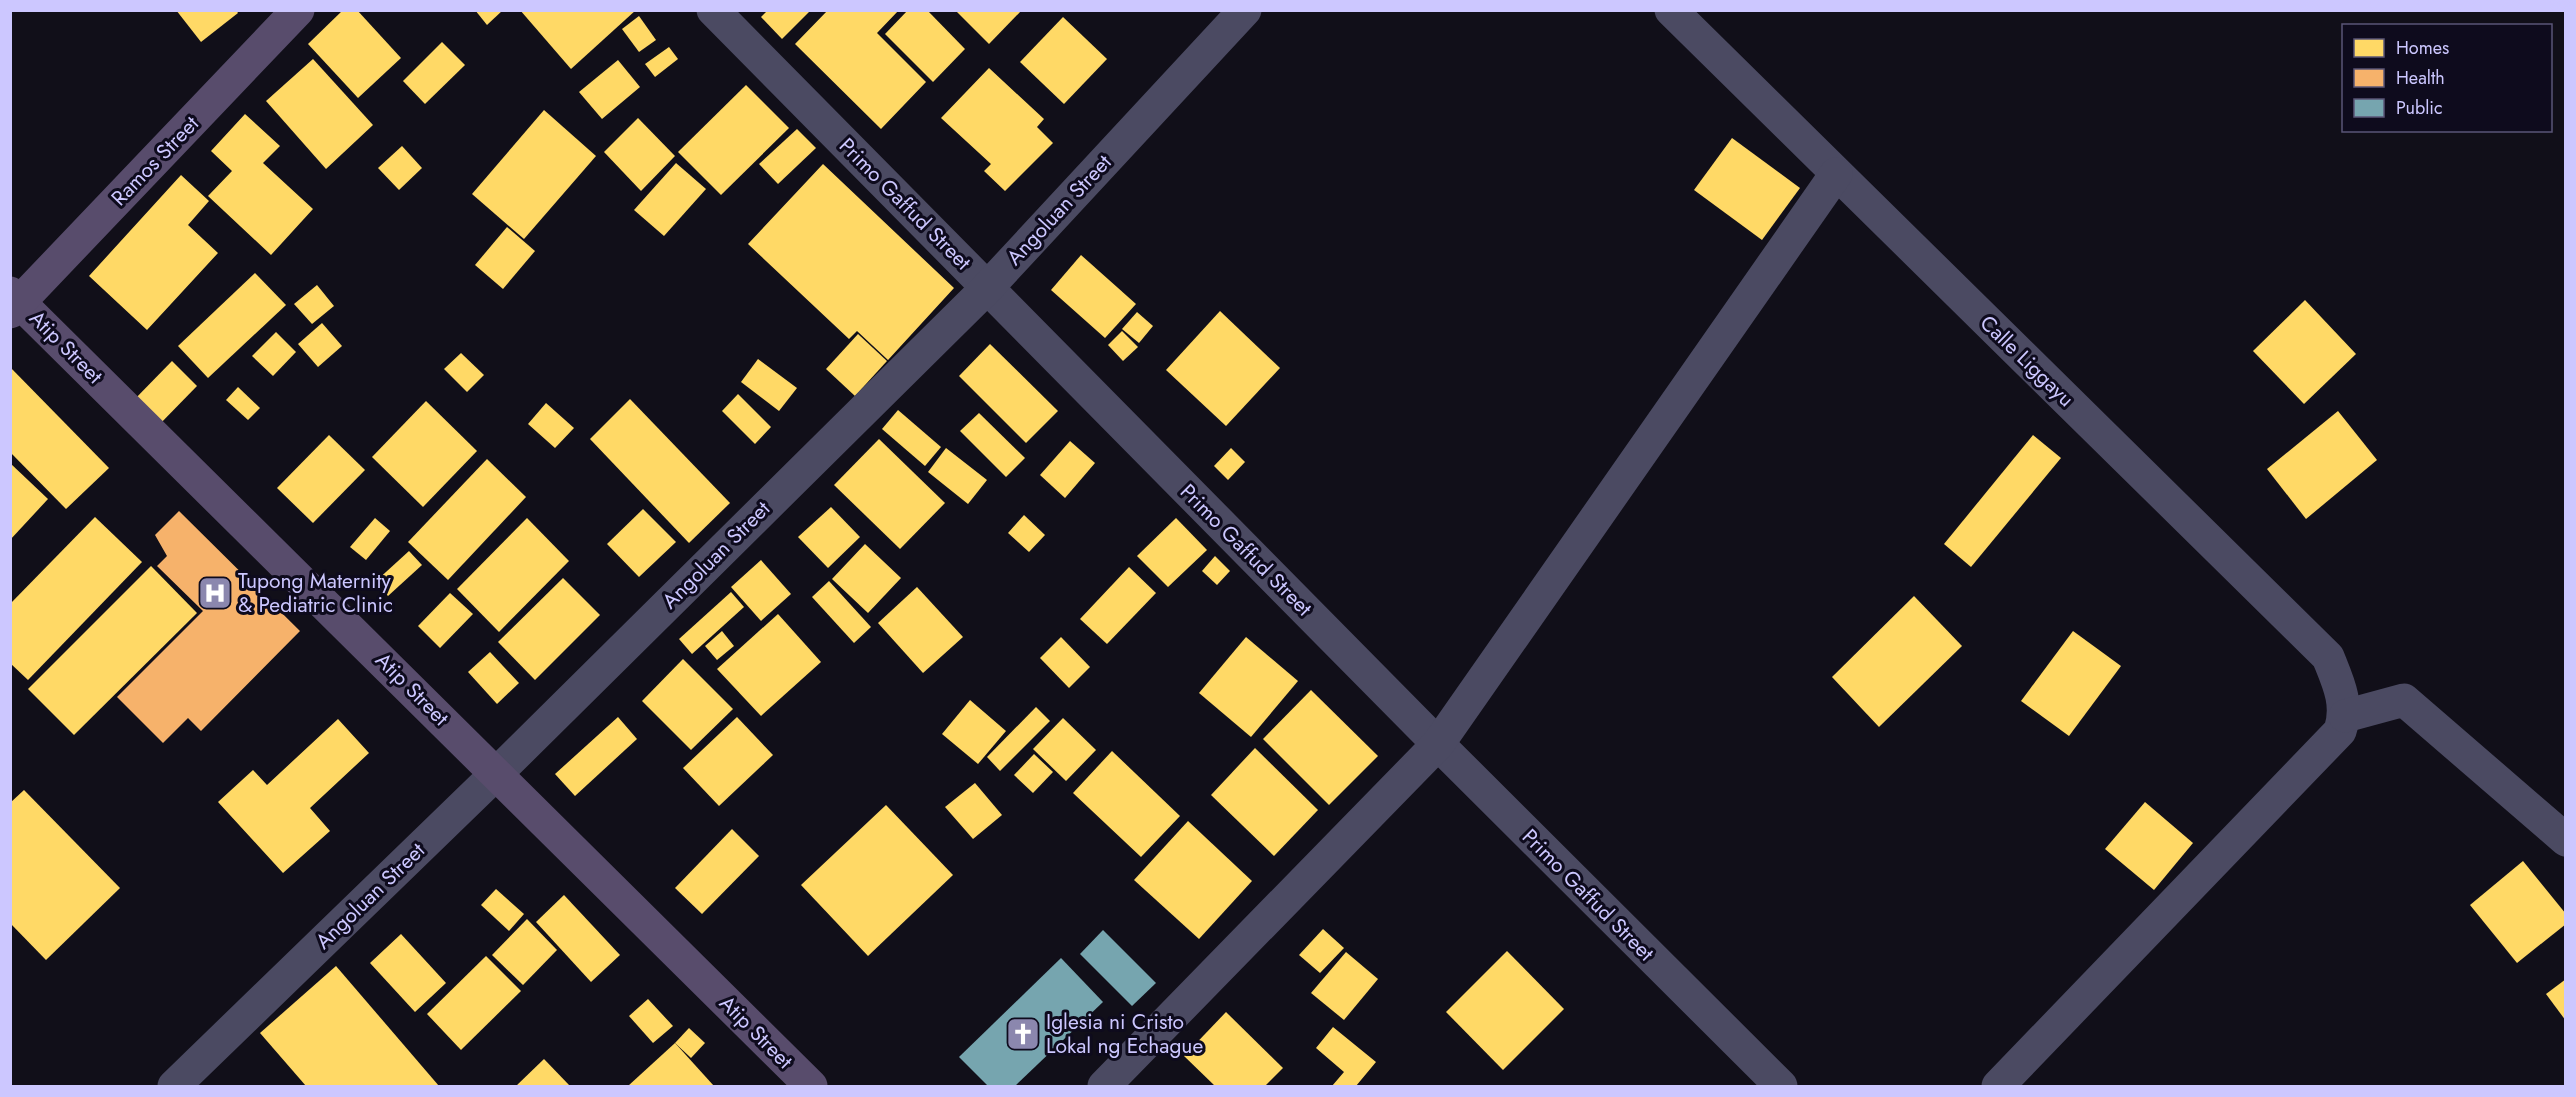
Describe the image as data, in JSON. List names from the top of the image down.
{
  "streets": {
    "main road": ["Ramos Street", "Atip Street"],
    "street": ["Primo Gaffud Street", "Angoluan Street", "Calle Liggayu"]
  },
  "crossings": [
    ["Ramos Street", "Atip Street"],
    ["Primo Gaffud Street", "Angoluan Street"],
    ["Angoluan Street", "Atip Street"]
  ],
  "places": {
    "hospital": ["Tupong Maternity & Pediatric Clinic"],
    "church": ["Iglesia ni Cristo Lokal ng Echague"]
  },
  "legend": ["Homes", "Health", "Public"]
}
